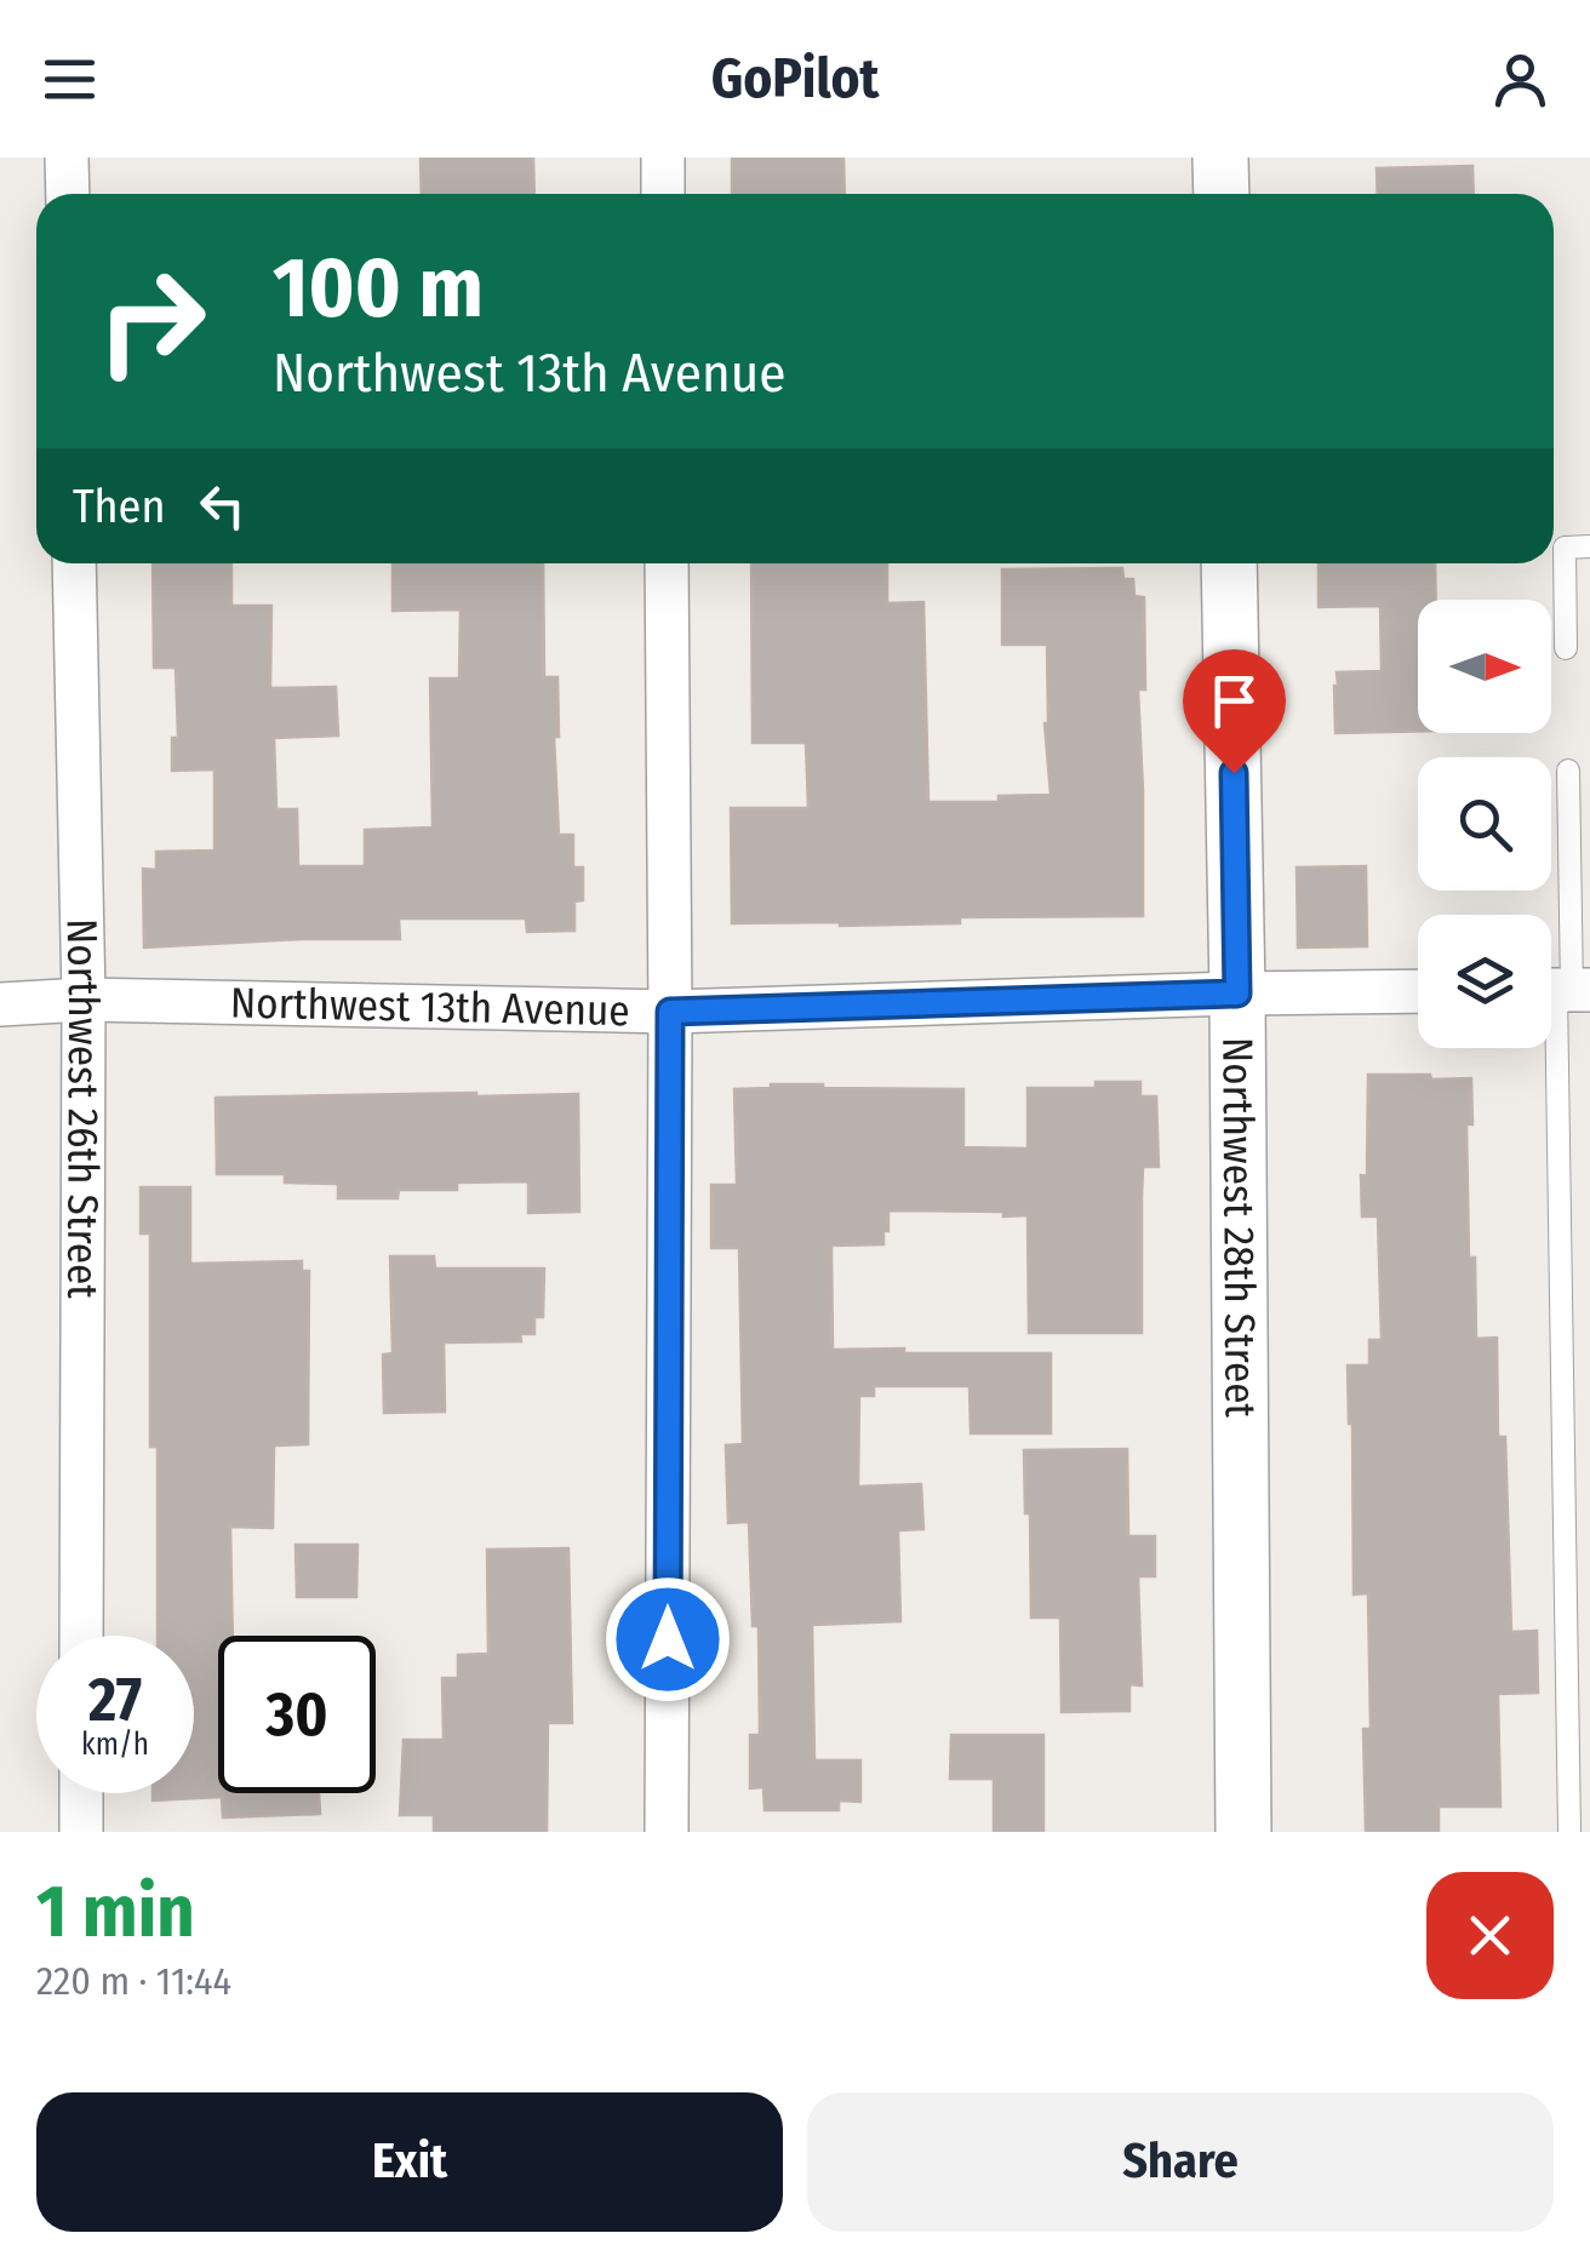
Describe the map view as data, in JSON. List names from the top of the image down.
{
  "streets": {
    "street": ["Northwest 13th Avenue", "Northwest 26th Street", "Northwest 28th Street"]
  },
  "crossings": [
    ["Northwest 13th Avenue", "Northwest 26th Street"],
    ["Northwest 13th Avenue", "Northwest 28th Street"]
  ],
  "north": "right",
  "page": {
    "header": "GoPilot",
    "turn": ["100 m", "Northwest 13th Avenue"],
    "then": "Then",
    "speed": "27 km/h",
    "limit": "30",
    "heading": ["1 min", "220 m · 11:44"],
    "buttons": ["Exit", "Share"]
  }
}
